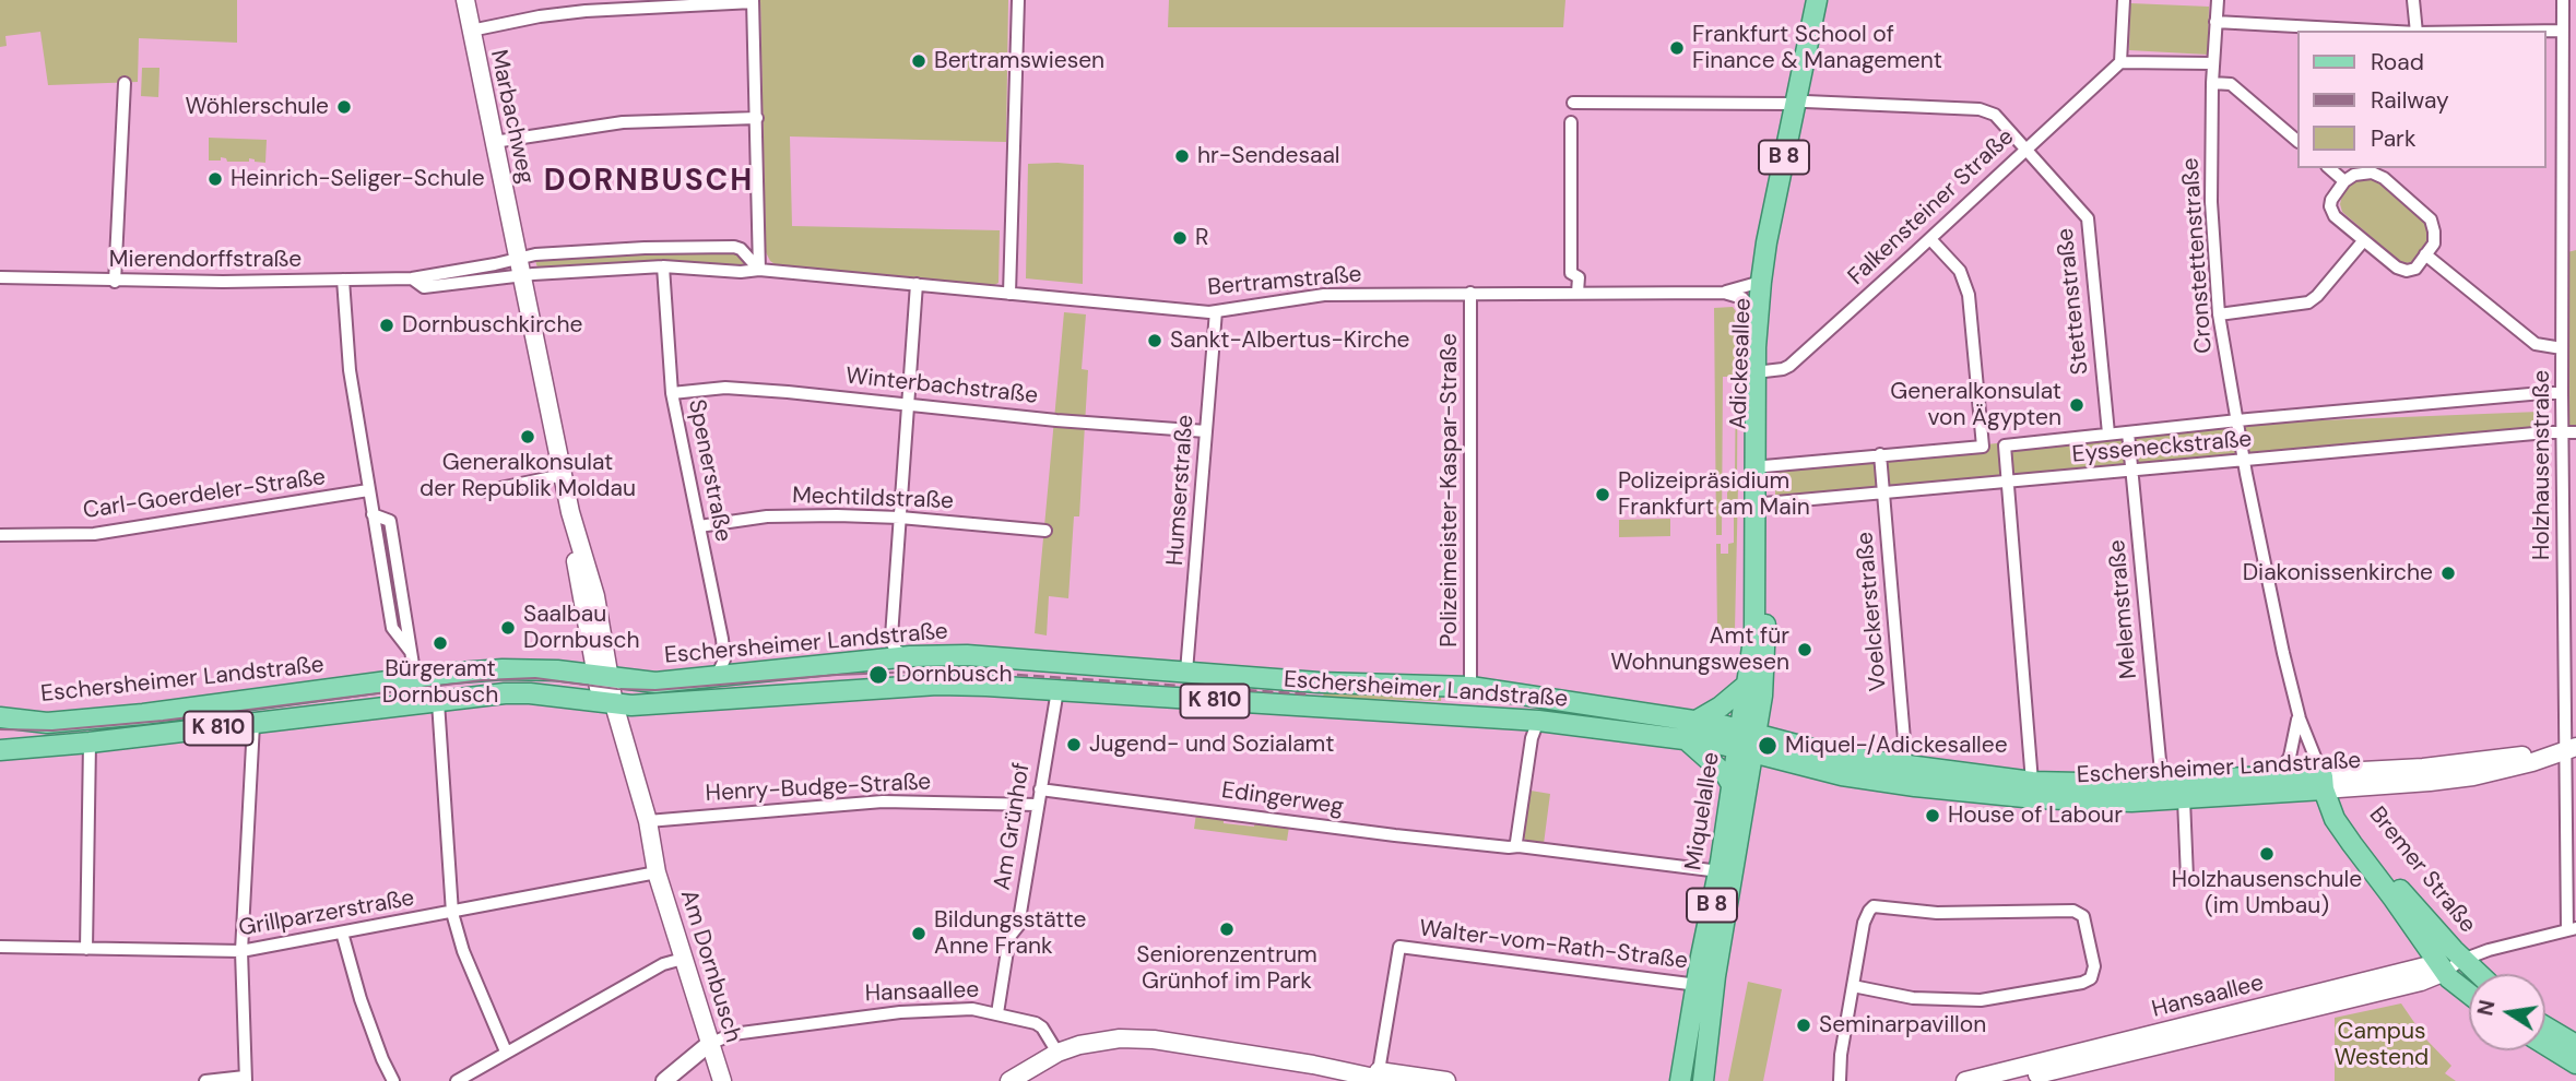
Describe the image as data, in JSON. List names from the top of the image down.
{
  "streets": {
    "main road": [
      "Marbachweg",
      "B 8",
      "Adickesallee",
      "Eschersheimer Landstraße",
      "K 810",
      "Miquelallee",
      "Bremer Straße",
      "Am Dornbusch",
      "Hansaallee"
    ],
    "street": [
      "Falkensteiner Straße",
      "Cronstettenstraße",
      "Mierendorffstraße",
      "Bertramstraße",
      "Stettenstraße",
      "Winterbachstraße",
      "Eysseneckstraße",
      "Holzhausenstraße",
      "Spenerstraße",
      "Humserstraße",
      "Polizeimeister-Kaspar-Straße",
      "Carl-Goerdeler-Straße",
      "Mechtildstraße",
      "Melemstraße",
      "Voelckerstraße",
      "Henry-Budge-Straße",
      "Edingerweg",
      "Am Grünhof",
      "Grillparzerstraße",
      "Walter-vom-Rath-Straße"
    ]
  },
  "crossings": [
    ["Marbachweg", "Mierendorffstraße"],
    ["Marbachweg", "Bertramstraße"],
    ["Marbachweg", "Eschersheimer Landstraße"],
    ["Marbachweg", "Am Dornbusch"],
    ["Falkensteiner Straße", "Stettenstraße"],
    ["Falkensteiner Straße", "Adickesallee"],
    ["Cronstettenstraße", "Eysseneckstraße"],
    ["Cronstettenstraße", "Eschersheimer Landstraße"],
    ["Cronstettenstraße", "Bremer Straße"],
    ["Mierendorffstraße", "Bertramstraße"],
    ["Bertramstraße", "Adickesallee"],
    ["Bertramstraße", "Spenerstraße"],
    ["Bertramstraße", "Humserstraße"],
    ["Bertramstraße", "Polizeimeister-Kaspar-Straße"],
    ["Stettenstraße", "Adickesallee"],
    ["Stettenstraße", "Eysseneckstraße"],
    ["Adickesallee", "Eysseneckstraße"],
    ["Adickesallee", "Eschersheimer Landstraße"],
    ["Adickesallee", "Miquelallee"],
    ["Winterbachstraße", "Spenerstraße"],
    ["Winterbachstraße", "Humserstraße"],
    ["Eysseneckstraße", "Holzhausenstraße"],
    ["Eysseneckstraße", "Melemstraße"],
    ["Eysseneckstraße", "Voelckerstraße"],
    ["Holzhausenstraße", "Eschersheimer Landstraße"],
    ["Holzhausenstraße", "Hansaallee"],
    ["Spenerstraße", "Mechtildstraße"],
    ["Spenerstraße", "Eschersheimer Landstraße"],
    ["Humserstraße", "Eschersheimer Landstraße"],
    ["Polizeimeister-Kaspar-Straße", "Eschersheimer Landstraße"],
    ["Melemstraße", "Eschersheimer Landstraße"],
    ["Voelckerstraße", "Eschersheimer Landstraße"],
    ["Eschersheimer Landstraße", "Miquelallee"],
    ["Eschersheimer Landstraße", "Am Grünhof"],
    ["Eschersheimer Landstraße", "Bremer Straße"],
    ["Eschersheimer Landstraße", "Am Dornbusch"],
    ["Henry-Budge-Straße", "Am Grünhof"],
    ["Henry-Budge-Straße", "Am Dornbusch"],
    ["Edingerweg", "Miquelallee"],
    ["Edingerweg", "Am Grünhof"],
    ["Miquelallee", "Walter-vom-Rath-Straße"],
    ["Am Grünhof", "Hansaallee"],
    ["Bremer Straße", "Hansaallee"],
    ["Grillparzerstraße", "Am Dornbusch"],
    ["Am Dornbusch", "Hansaallee"]
  ],
  "districts": ["DORNBUSCH"],
  "parks": ["Campus Westend"],
  "places": [
    "Frankfurt School of Finance & Management",
    "Bertramswiesen",
    "Wöhlerschule",
    "hr-Sendesaal",
    "Heinrich-Seliger-Schule",
    "R",
    "Dornbuschkirche",
    "Sankt-Albertus-Kirche",
    "Generalkonsulat von Ägypten",
    "Generalkonsulat der Republik Moldau",
    "Polizeipräsidium Frankfurt am Main",
    "Diakonissenkirche",
    "Saalbau Dornbusch",
    "Bürgeramt Dornbusch",
    "Amt für Wohnungswesen",
    "Dornbusch",
    "Jugend- und Sozialamt",
    "Miquel-/Adickesallee",
    "House of Labour",
    "Holzhausenschule (im Umbau)",
    "Seniorenzentrum Grünhof im Park",
    "Bildungsstätte Anne Frank",
    "Seminarpavillon"
  ],
  "legend": ["Road", "Railway", "Park"],
  "north": "left"
}
